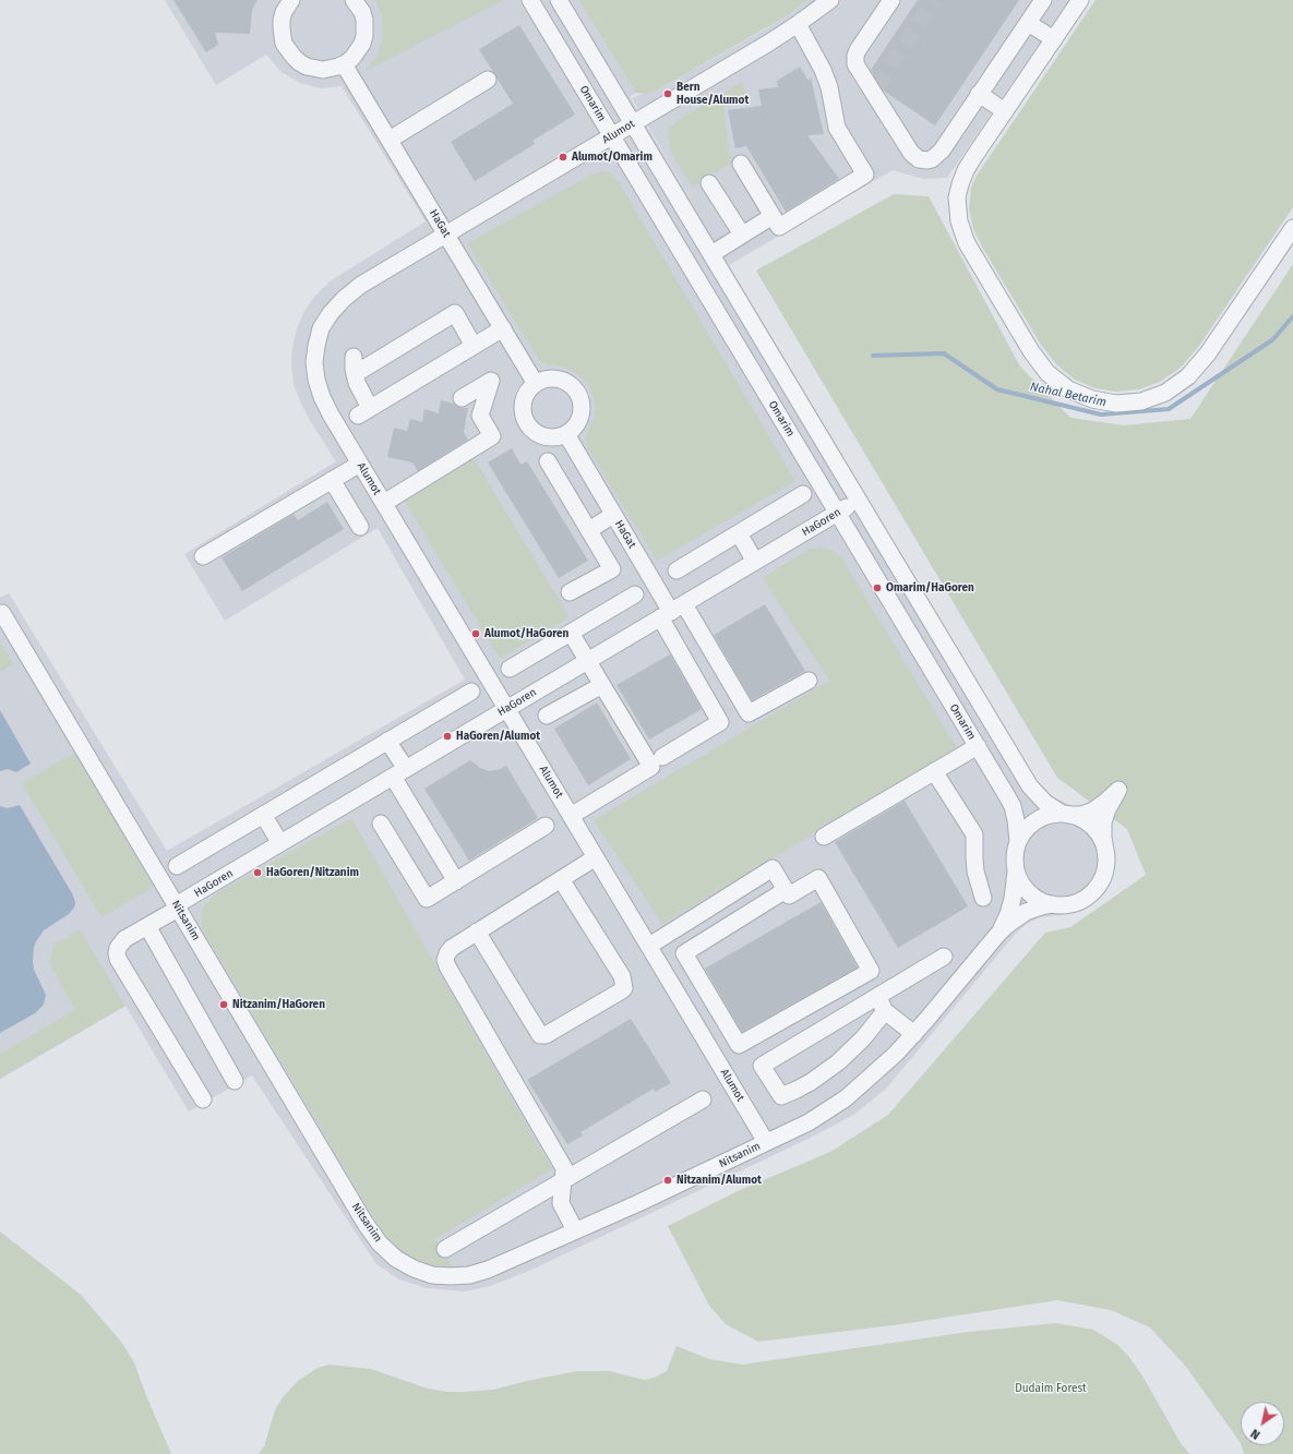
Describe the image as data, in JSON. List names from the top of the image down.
{
  "streets": {
    "street": [
      "Omarim",
      "Alumot",
      "HaGat",
      "HaGoren",
      "Nitsanim"
    ]
  },
  "crossings": [
    ["Omarim", "Alumot"],
    ["Omarim", "HaGoren"],
    ["Omarim", "Nitsanim"],
    ["Alumot", "HaGat"],
    ["Alumot", "HaGoren"],
    ["Alumot", "Nitsanim"],
    ["HaGat", "HaGoren"],
    ["HaGoren", "Nitsanim"]
  ],
  "water": ["Nahal Betarim"],
  "parks": ["Dudaim Forest"],
  "places": [
    "Bern House/Alumot",
    "Alumot/Omarim",
    "Omarim/HaGoren",
    "Alumot/HaGoren",
    "HaGoren/Alumot",
    "HaGoren/Nitzanim",
    "Nitzanim/HaGoren",
    "Nitzanim/Alumot"
  ],
  "north": "bottom left"
}
